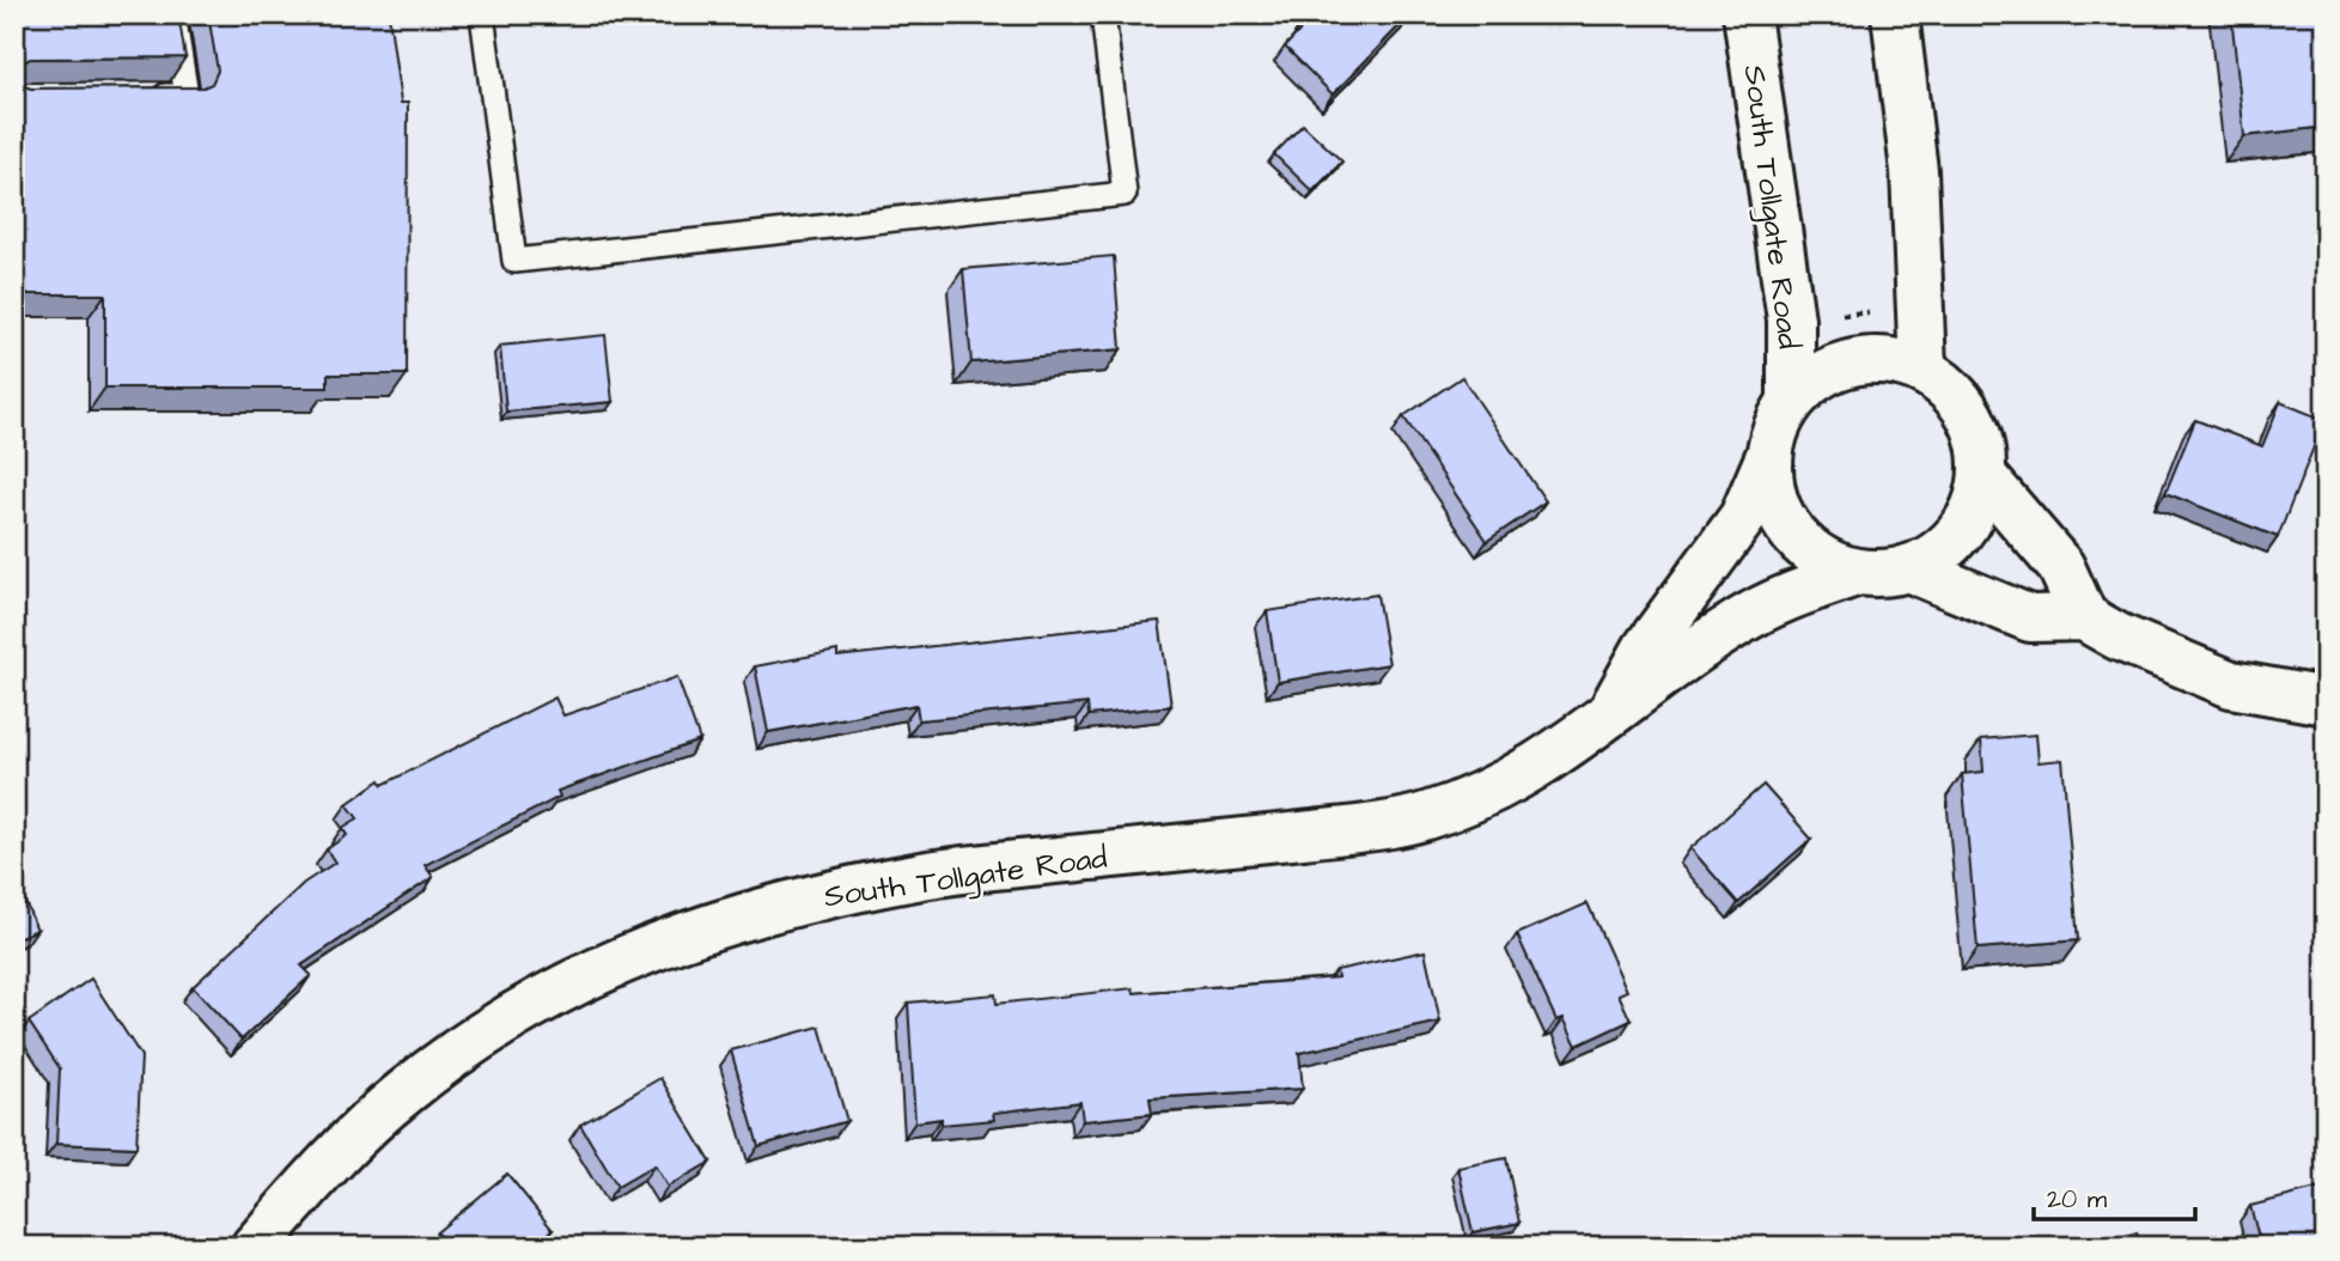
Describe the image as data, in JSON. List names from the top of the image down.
{
  "streets": {
    "street": ["South Tollgate Road"]
  },
  "scale_bar": "20 m"
}
